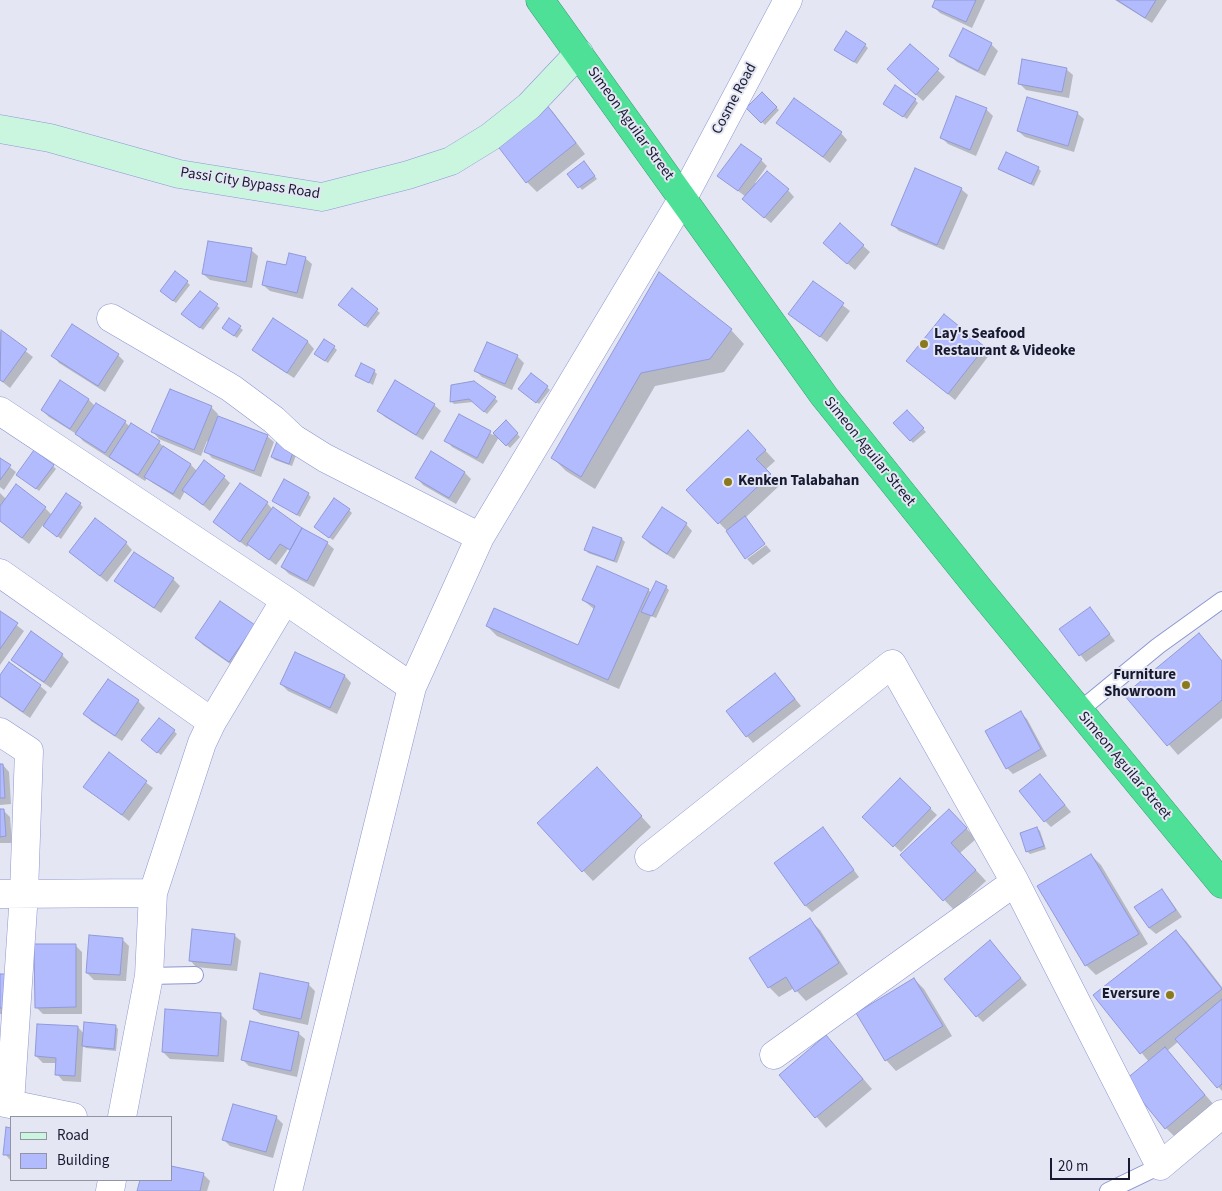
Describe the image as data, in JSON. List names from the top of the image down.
{
  "streets": {
    "highway": ["Simeon Aguilar Street"],
    "main road": ["Passi City Bypass Road"],
    "street": ["Cosme Road"]
  },
  "crossings": [
    ["Cosme Road", "Simeon Aguilar Street"],
    ["Simeon Aguilar Street", "Passi City Bypass Road"]
  ],
  "places": [
    "Lay's Seafood Restaurant & Videoke",
    "Kenken Talabahan",
    "Furniture Showroom",
    "Eversure"
  ],
  "legend": ["Road", "Building"],
  "scale_bar": "20 m"
}
